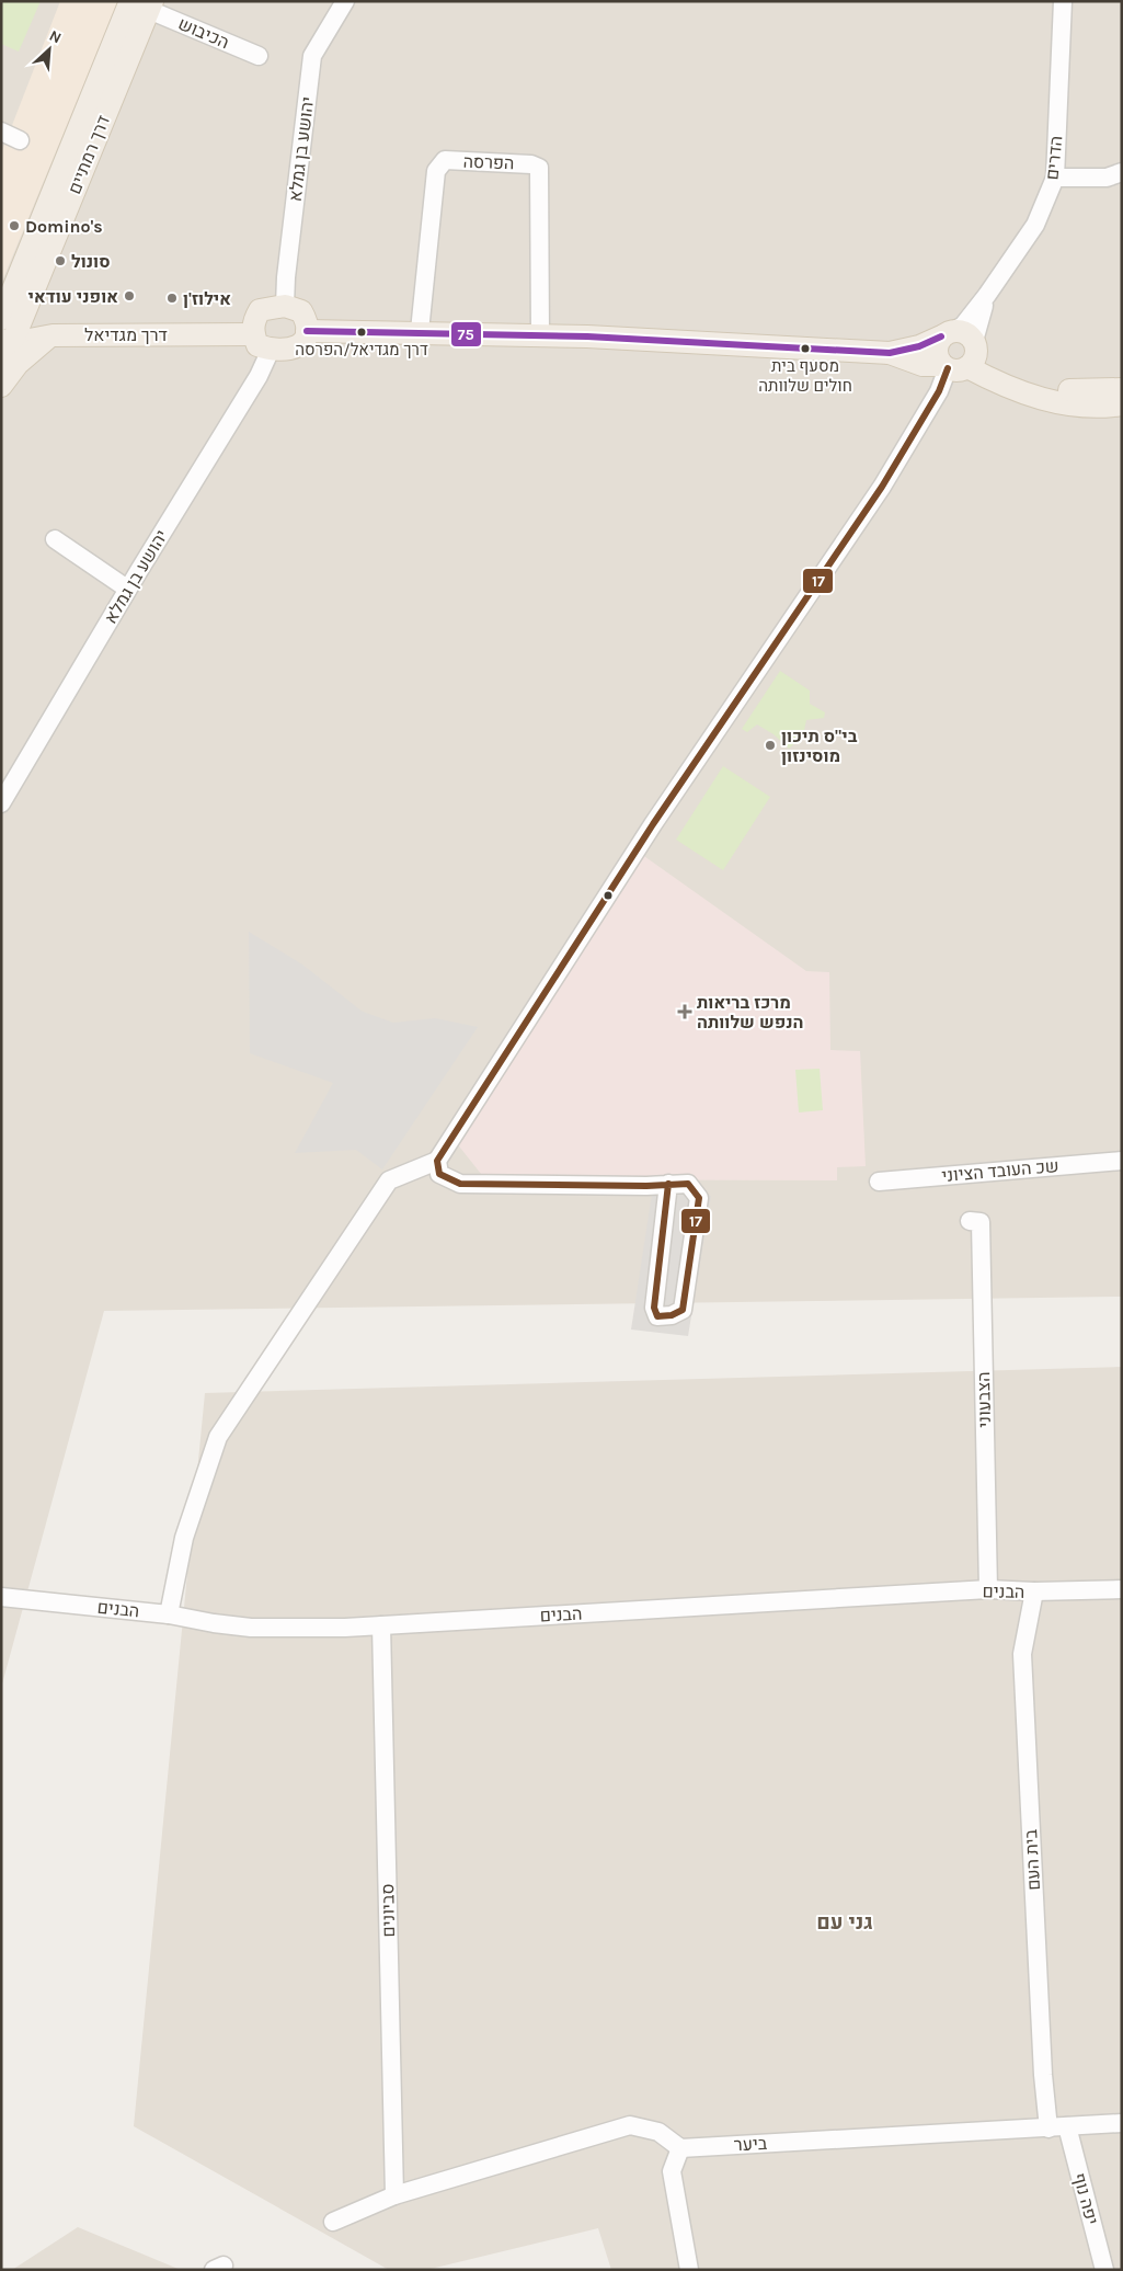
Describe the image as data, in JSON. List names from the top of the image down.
{
  "streets": {
    "main road": ["דרך רמתיים", "דרך מגדיאל"],
    "street": [
      "הכיבוש",
      "יהושע בן גמלא",
      "הדרים",
      "הפרסה",
      "שכ העובד הציוני",
      "הצבעוני",
      "הבנים",
      "בית העם",
      "סביונים",
      "ביער",
      "יפה נוף"
    ]
  },
  "crossings": [
    ["הכיבוש", "דרך רמתיים"],
    ["יהושע בן גמלא", "דרך מגדיאל"],
    ["דרך רמתיים", "דרך מגדיאל"],
    ["הצבעוני", "הבנים"],
    ["הבנים", "בית העם"],
    ["הבנים", "סביונים"],
    ["בית העם", "ביער"],
    ["ביער", "יפה נוף"]
  ],
  "districts": ["גני עם"],
  "places": {
    "other": [
      "Domino's",
      "סונול",
      "אופני עודאי",
      "אילוז'ן",
      "דרך מגדיאל/הפרסה",
      "מסעף בית חולים שלוותה",
      "בי\"ס תיכון מוסינזון"
    ],
    "health": ["מרכז בריאות הנפש שלוותה"]
  },
  "lines": ["transit line 75", "transit line 17"],
  "north": "top right"
}
